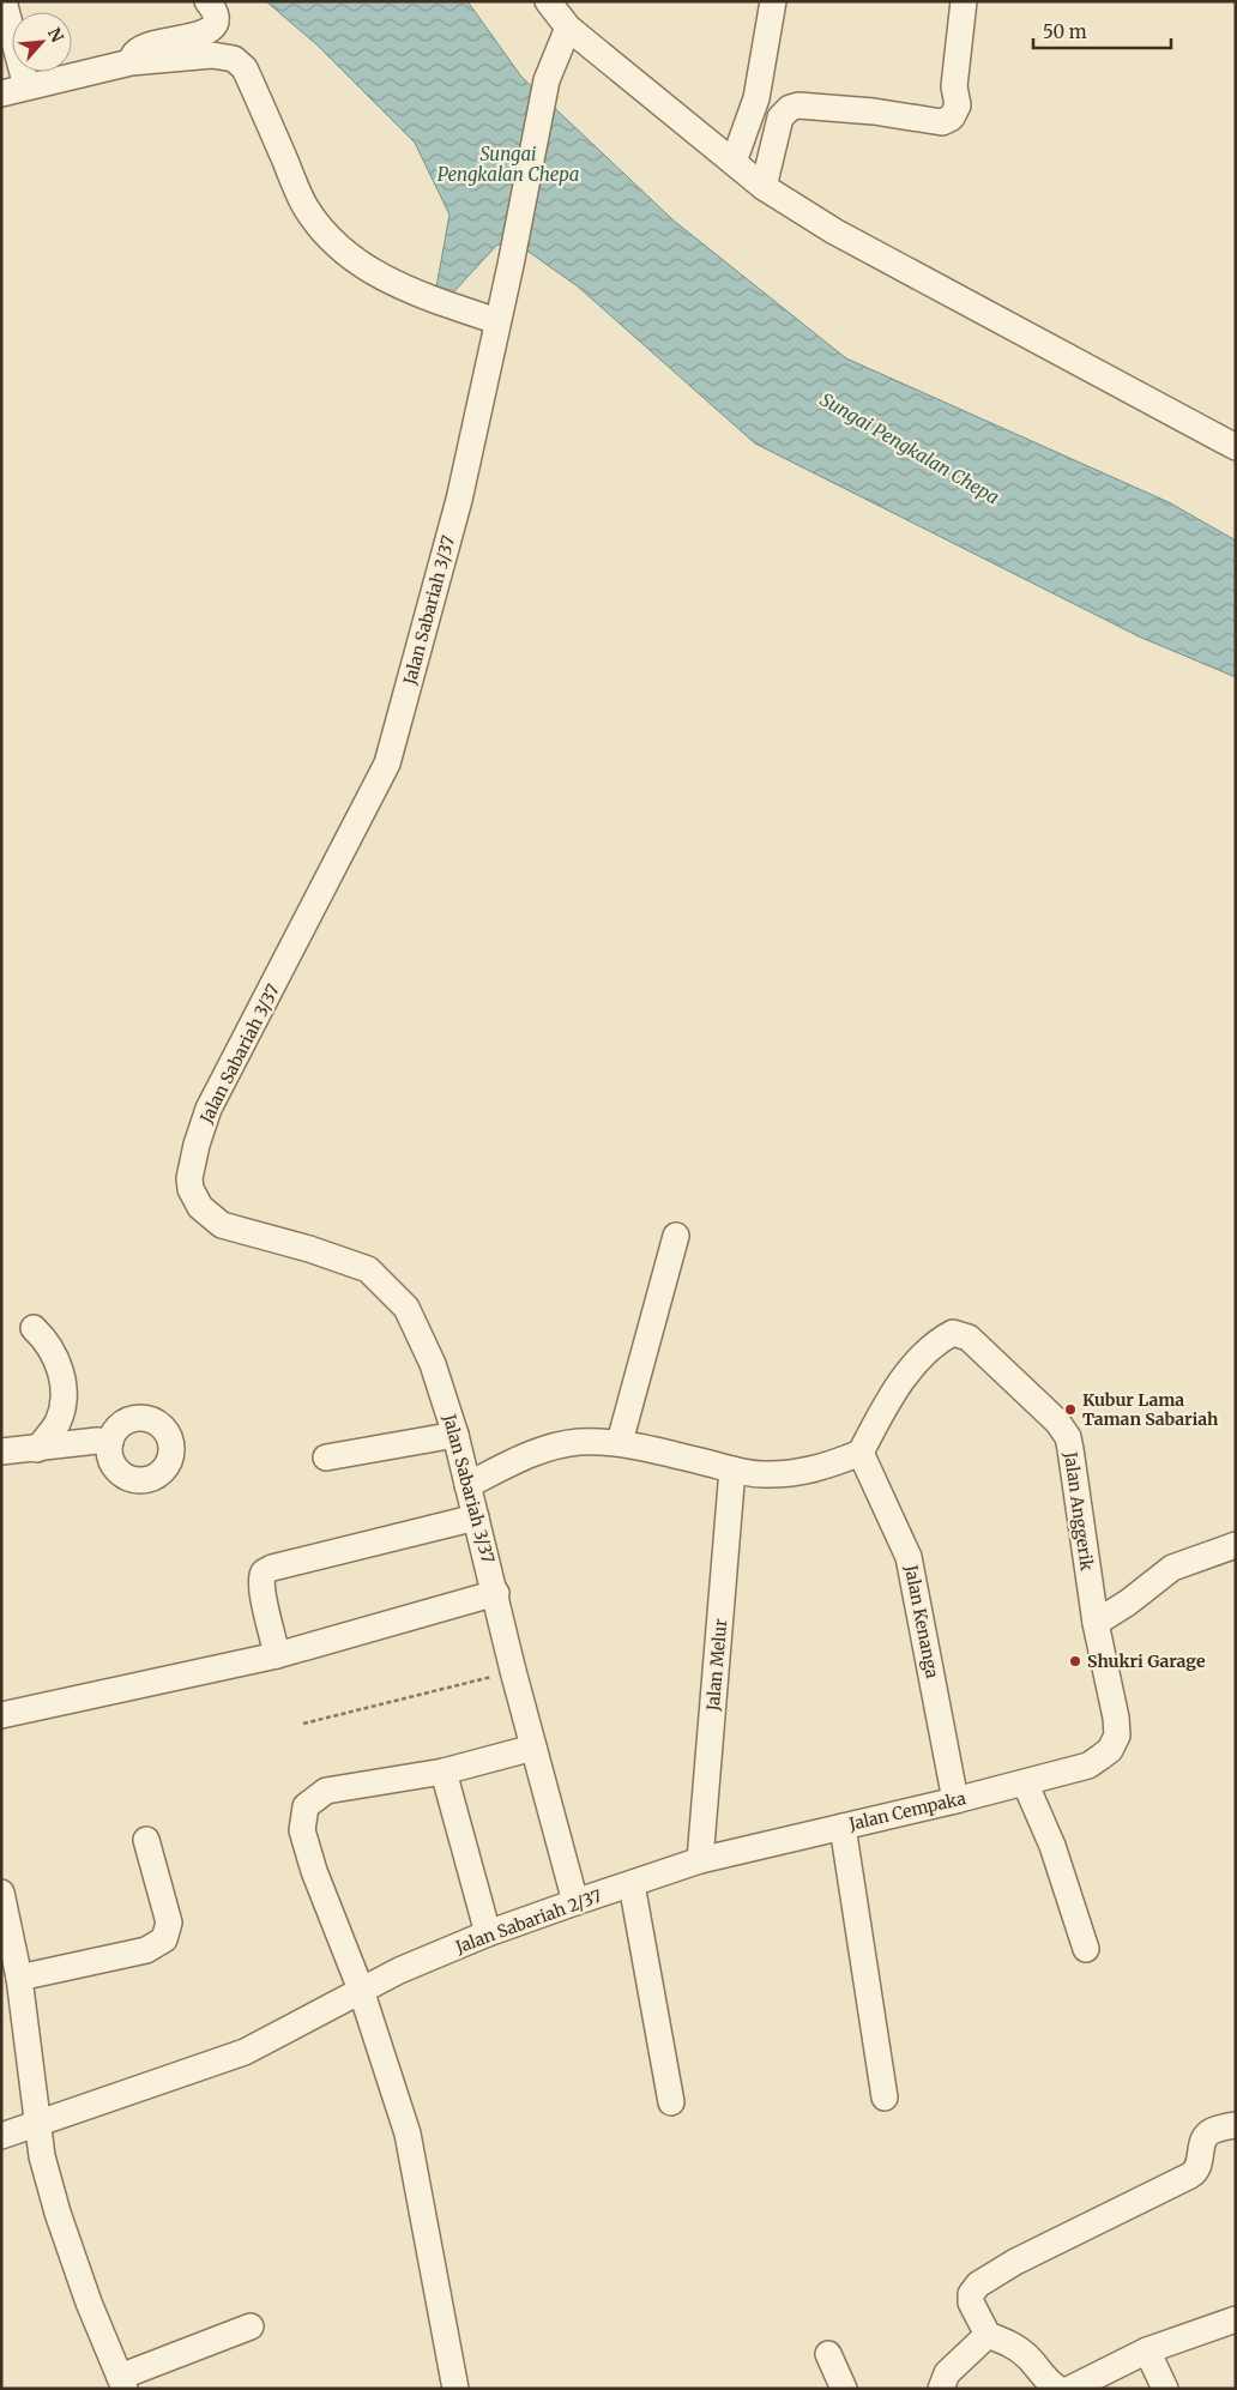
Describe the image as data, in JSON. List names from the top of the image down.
{
  "streets": {
    "street": [
      "Jalan Sabariah 3/37",
      "Jalan Anggerik",
      "Jalan Kenanga",
      "Jalan Melur",
      "Jalan Cempaka",
      "Jalan Sabariah 2/37"
    ]
  },
  "crossings": [
    ["Jalan Sabariah 3/37", "Jalan Sabariah 2/37"],
    ["Jalan Anggerik", "Jalan Kenanga"],
    ["Jalan Anggerik", "Jalan Cempaka"],
    ["Jalan Kenanga", "Jalan Cempaka"],
    ["Jalan Melur", "Jalan Cempaka"],
    ["Jalan Melur", "Jalan Sabariah 2/37"],
    ["Jalan Cempaka", "Jalan Sabariah 2/37"]
  ],
  "water": ["Sungai Pengkalan Chepa"],
  "places": ["Kubur Lama Taman Sabariah", "Shukri Garage"],
  "scale_bar": "50 m",
  "north": "top right"
}
